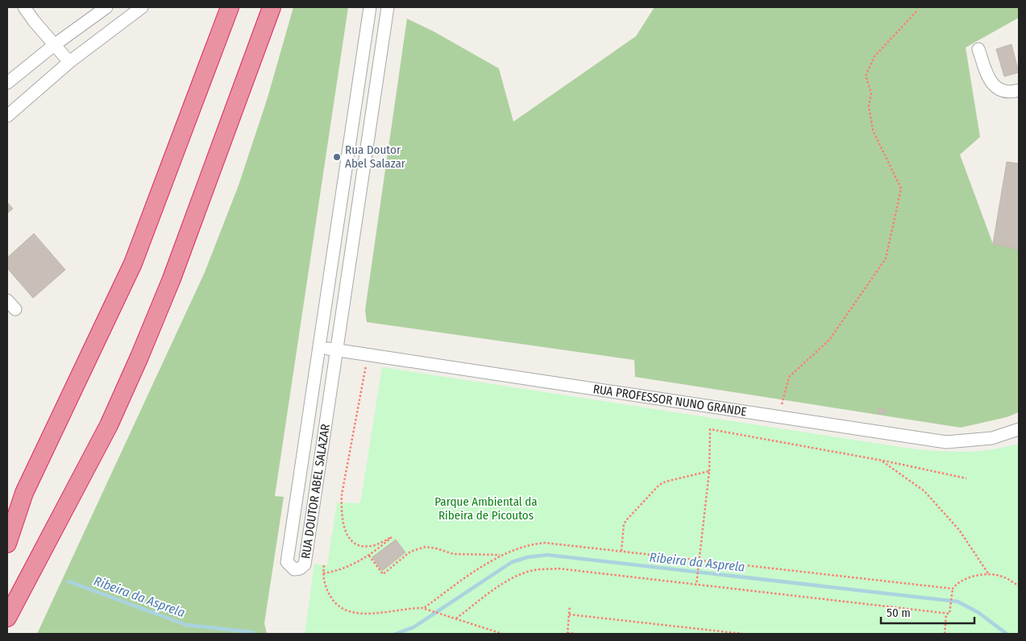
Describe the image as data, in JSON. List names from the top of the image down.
{
  "streets": {
    "street": ["RUA PROFESSOR NUNO GRANDE", "RUA DOUTOR ABEL SALAZAR"]
  },
  "crossings": [
    ["RUA PROFESSOR NUNO GRANDE", "RUA DOUTOR ABEL SALAZAR"]
  ],
  "water": ["Ribeira da Asprela"],
  "parks": ["Parque Ambiental da Ribeira de Picoutos"],
  "places": ["Rua Doutor Abel Salazar"],
  "scale_bar": "50 m"
}
